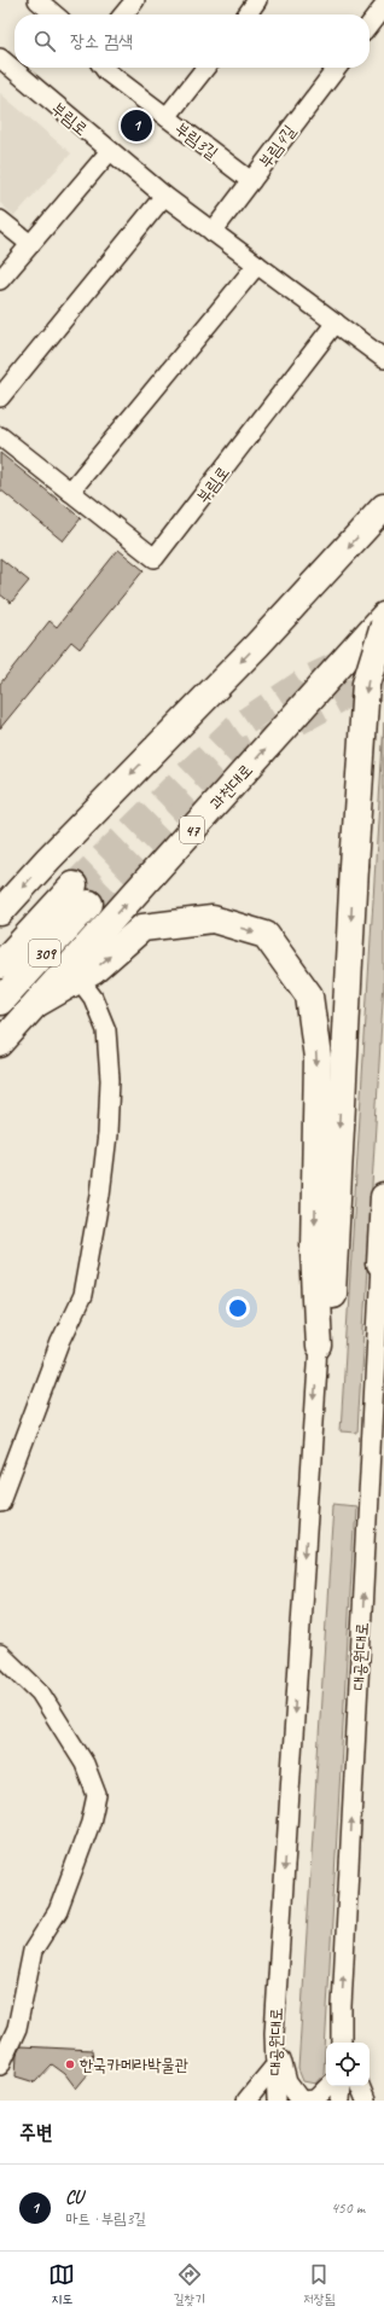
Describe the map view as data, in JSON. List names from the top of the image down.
{
  "streets": {
    "highway": ["과천대로", "47", "309"],
    "street": [
      "부림로",
      "부림3길",
      "부림4길",
      "대공원대로"
    ]
  },
  "crossings": [
    ["부림로", "부림4길"],
    ["부림3길", "부림4길"]
  ],
  "places": ["한국카메라박물관"],
  "page": {
    "search": "장소 검색",
    "pins": "1",
    "heading": "주변",
    "list": [
      {
        "mark": "1",
        "name": "CU",
        "note": "마트 · 부림3길",
        "value": "450 m"
      }
    ],
    "nav": ["지도", "길찾기", "저장됨"]
  }
}
